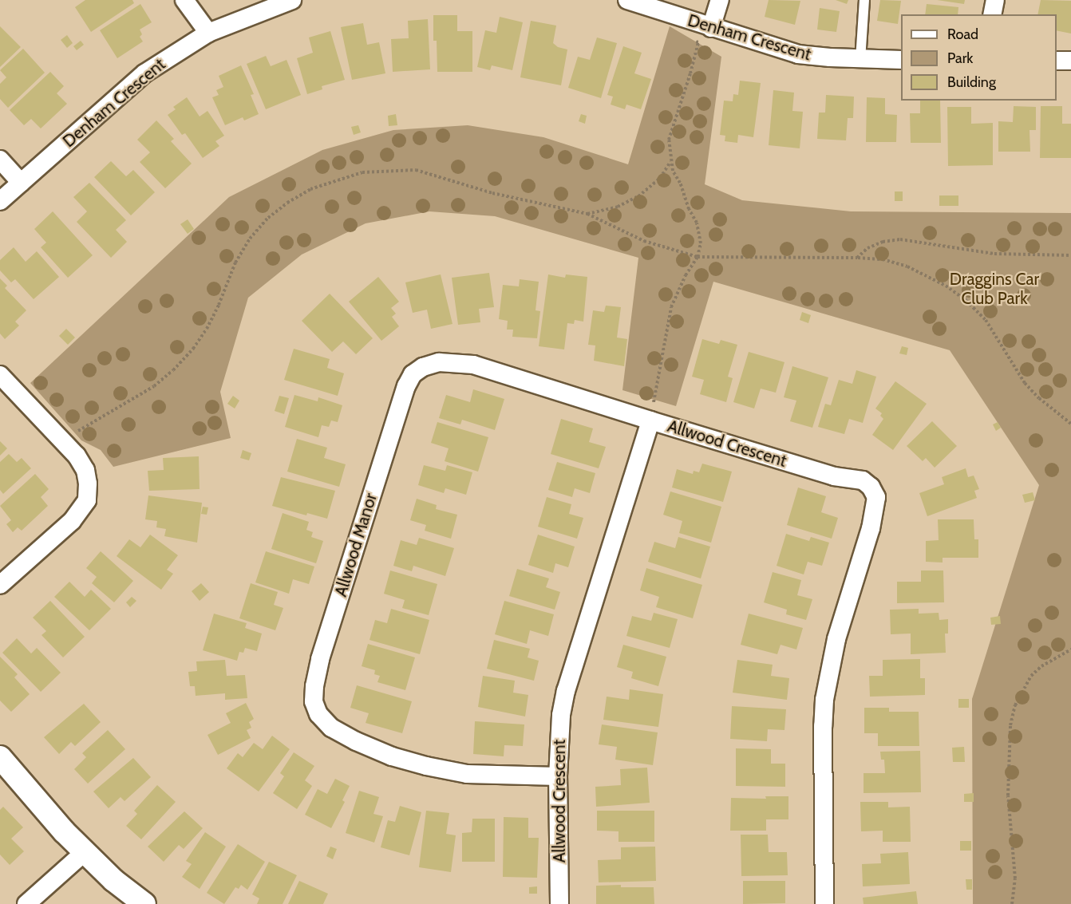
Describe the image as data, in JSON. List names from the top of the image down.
{
  "streets": {
    "street": ["Denham Crescent", "Allwood Crescent", "Allwood Manor"]
  },
  "crossings": [
    ["Allwood Crescent", "Allwood Manor"]
  ],
  "parks": ["Draggins Car Club Park"],
  "legend": ["Road", "Park", "Building"]
}
